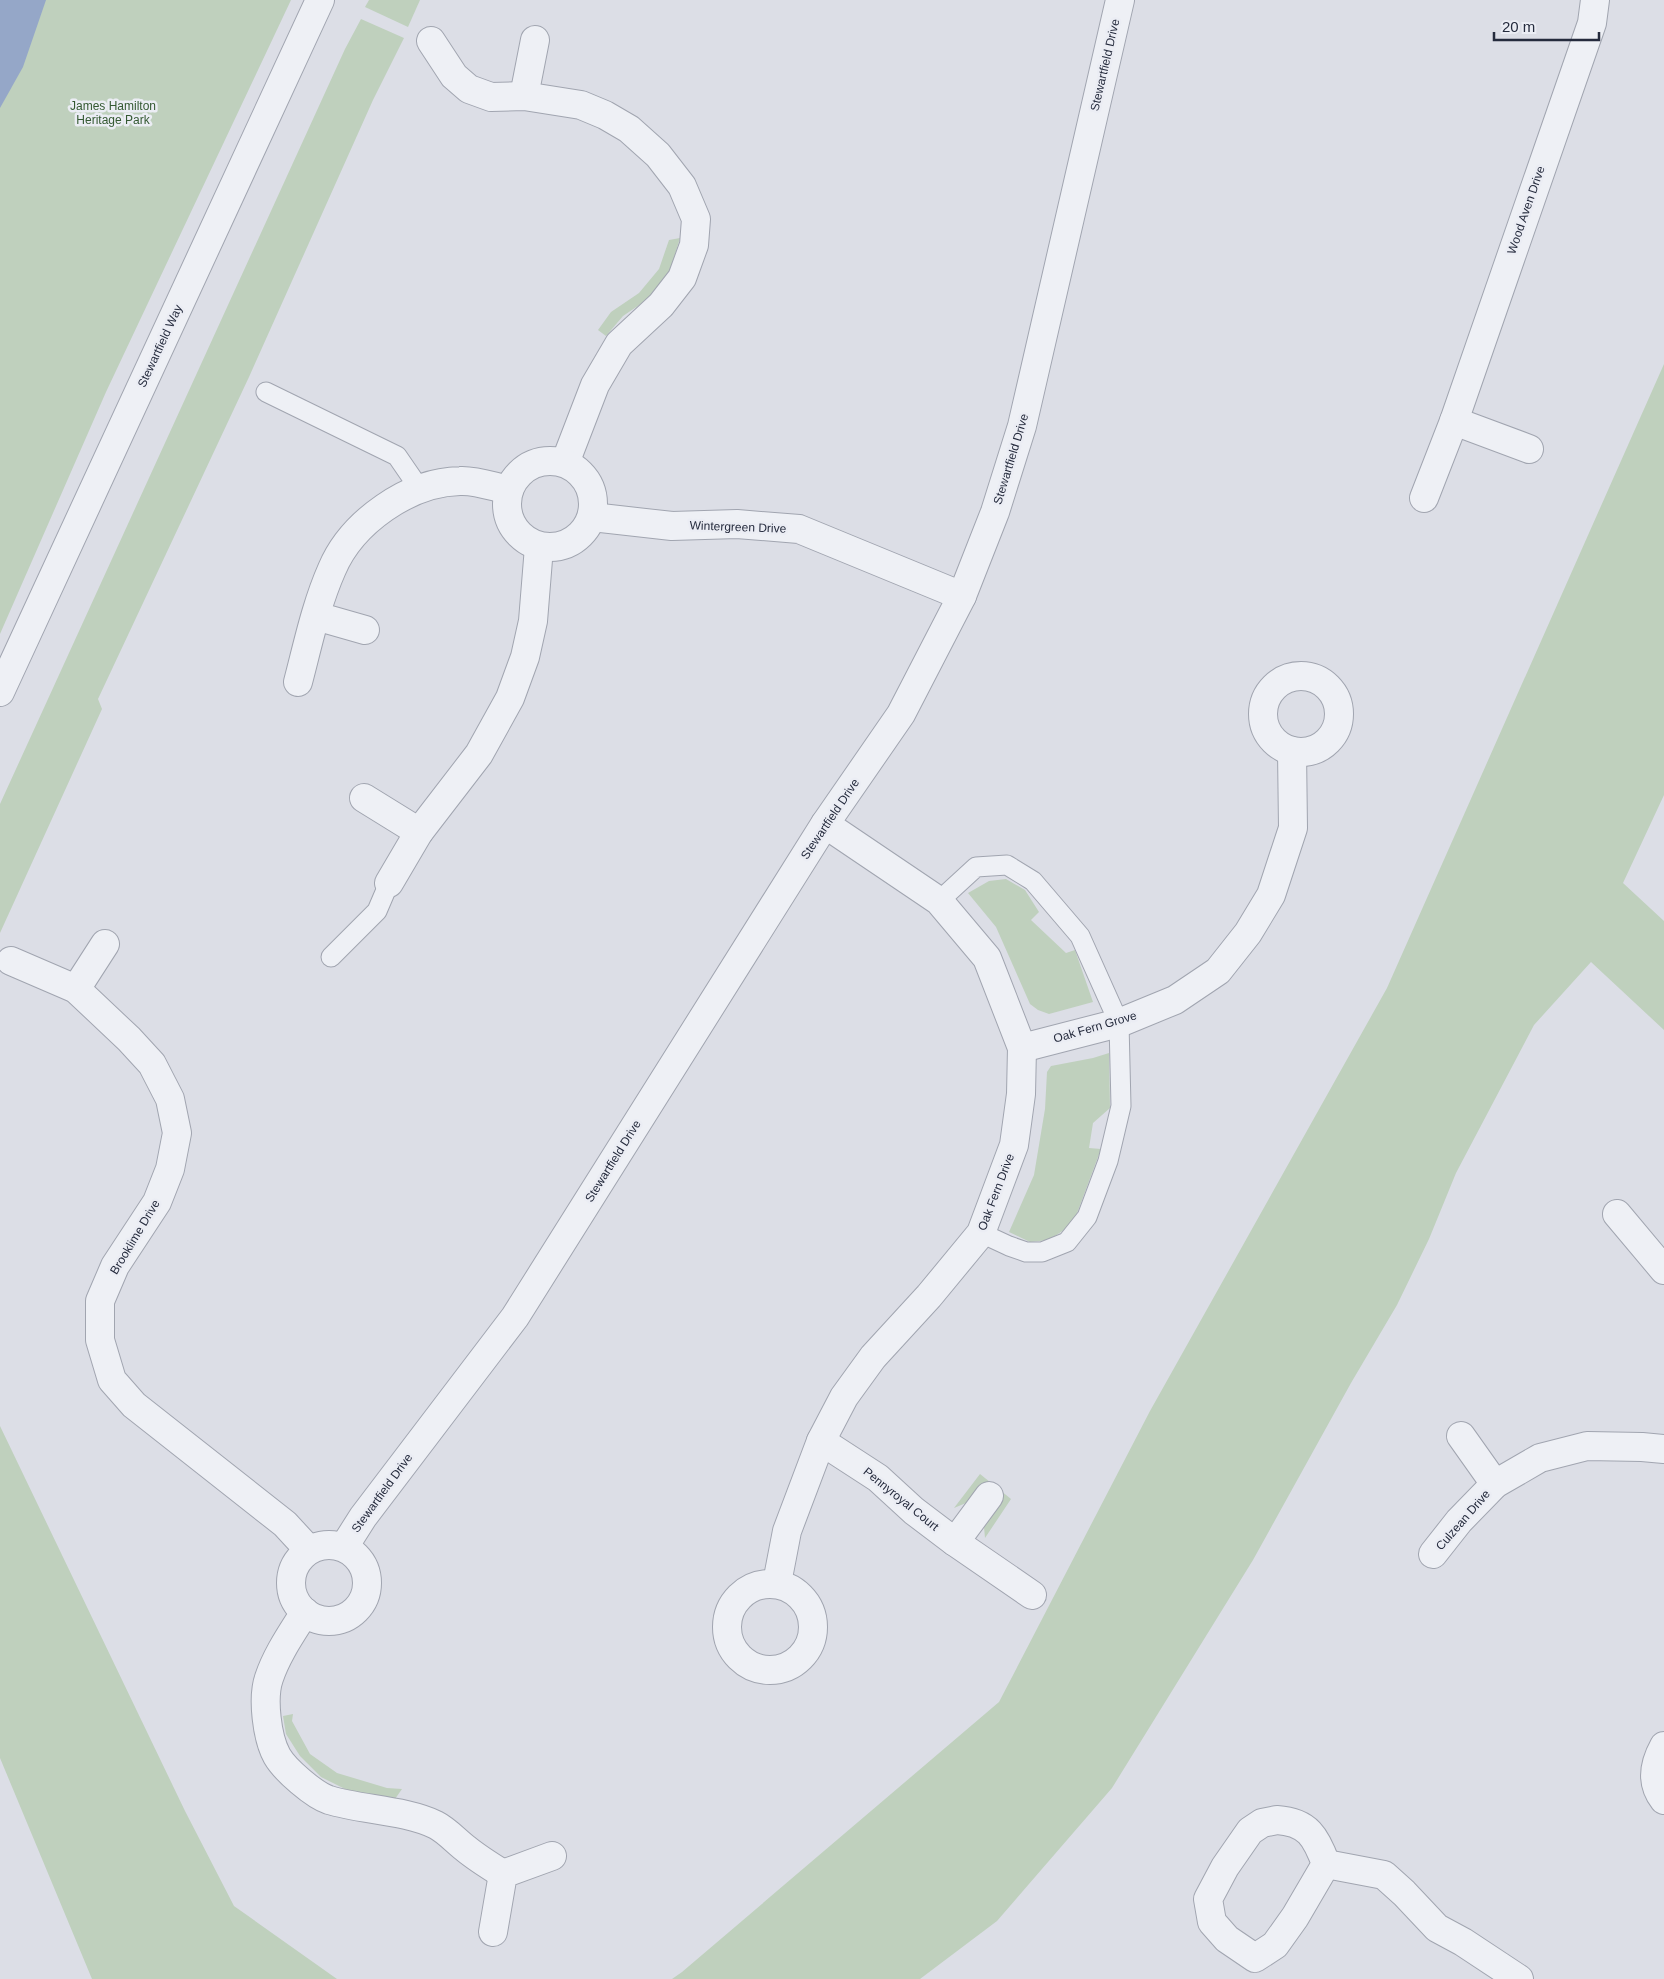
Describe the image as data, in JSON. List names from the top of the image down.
{
  "streets": {
    "street": [
      "Stewartfield Drive",
      "Wood Aven Drive",
      "Stewartfield Way",
      "Wintergreen Drive",
      "Oak Fern Grove",
      "Oak Fern Drive",
      "Brooklime Drive",
      "Pennyroyal Court",
      "Culzean Drive"
    ]
  },
  "crossings": [
    ["Stewartfield Drive", "Wintergreen Drive"],
    ["Stewartfield Drive", "Oak Fern Drive"],
    ["Stewartfield Drive", "Brooklime Drive"],
    ["Oak Fern Grove", "Oak Fern Drive"],
    ["Oak Fern Drive", "Pennyroyal Court"]
  ],
  "parks": ["James Hamilton Heritage Park"],
  "scale_bar": "20 m"
}
